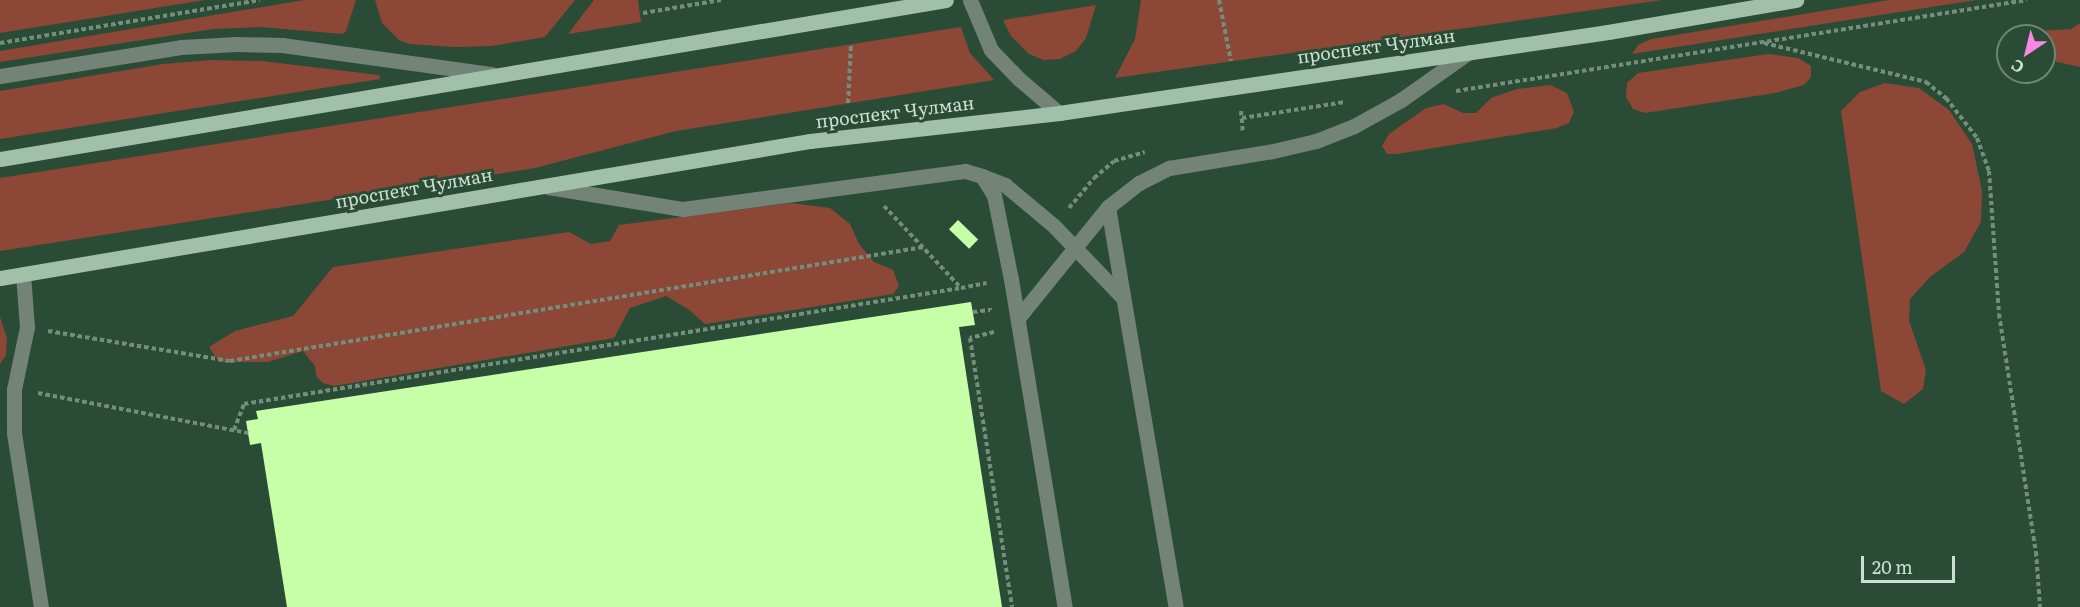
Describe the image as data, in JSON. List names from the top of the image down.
{
  "streets": {
    "main road": ["проспект Чулман"]
  },
  "scale_bar": "20 m",
  "north": "bottom left"
}
